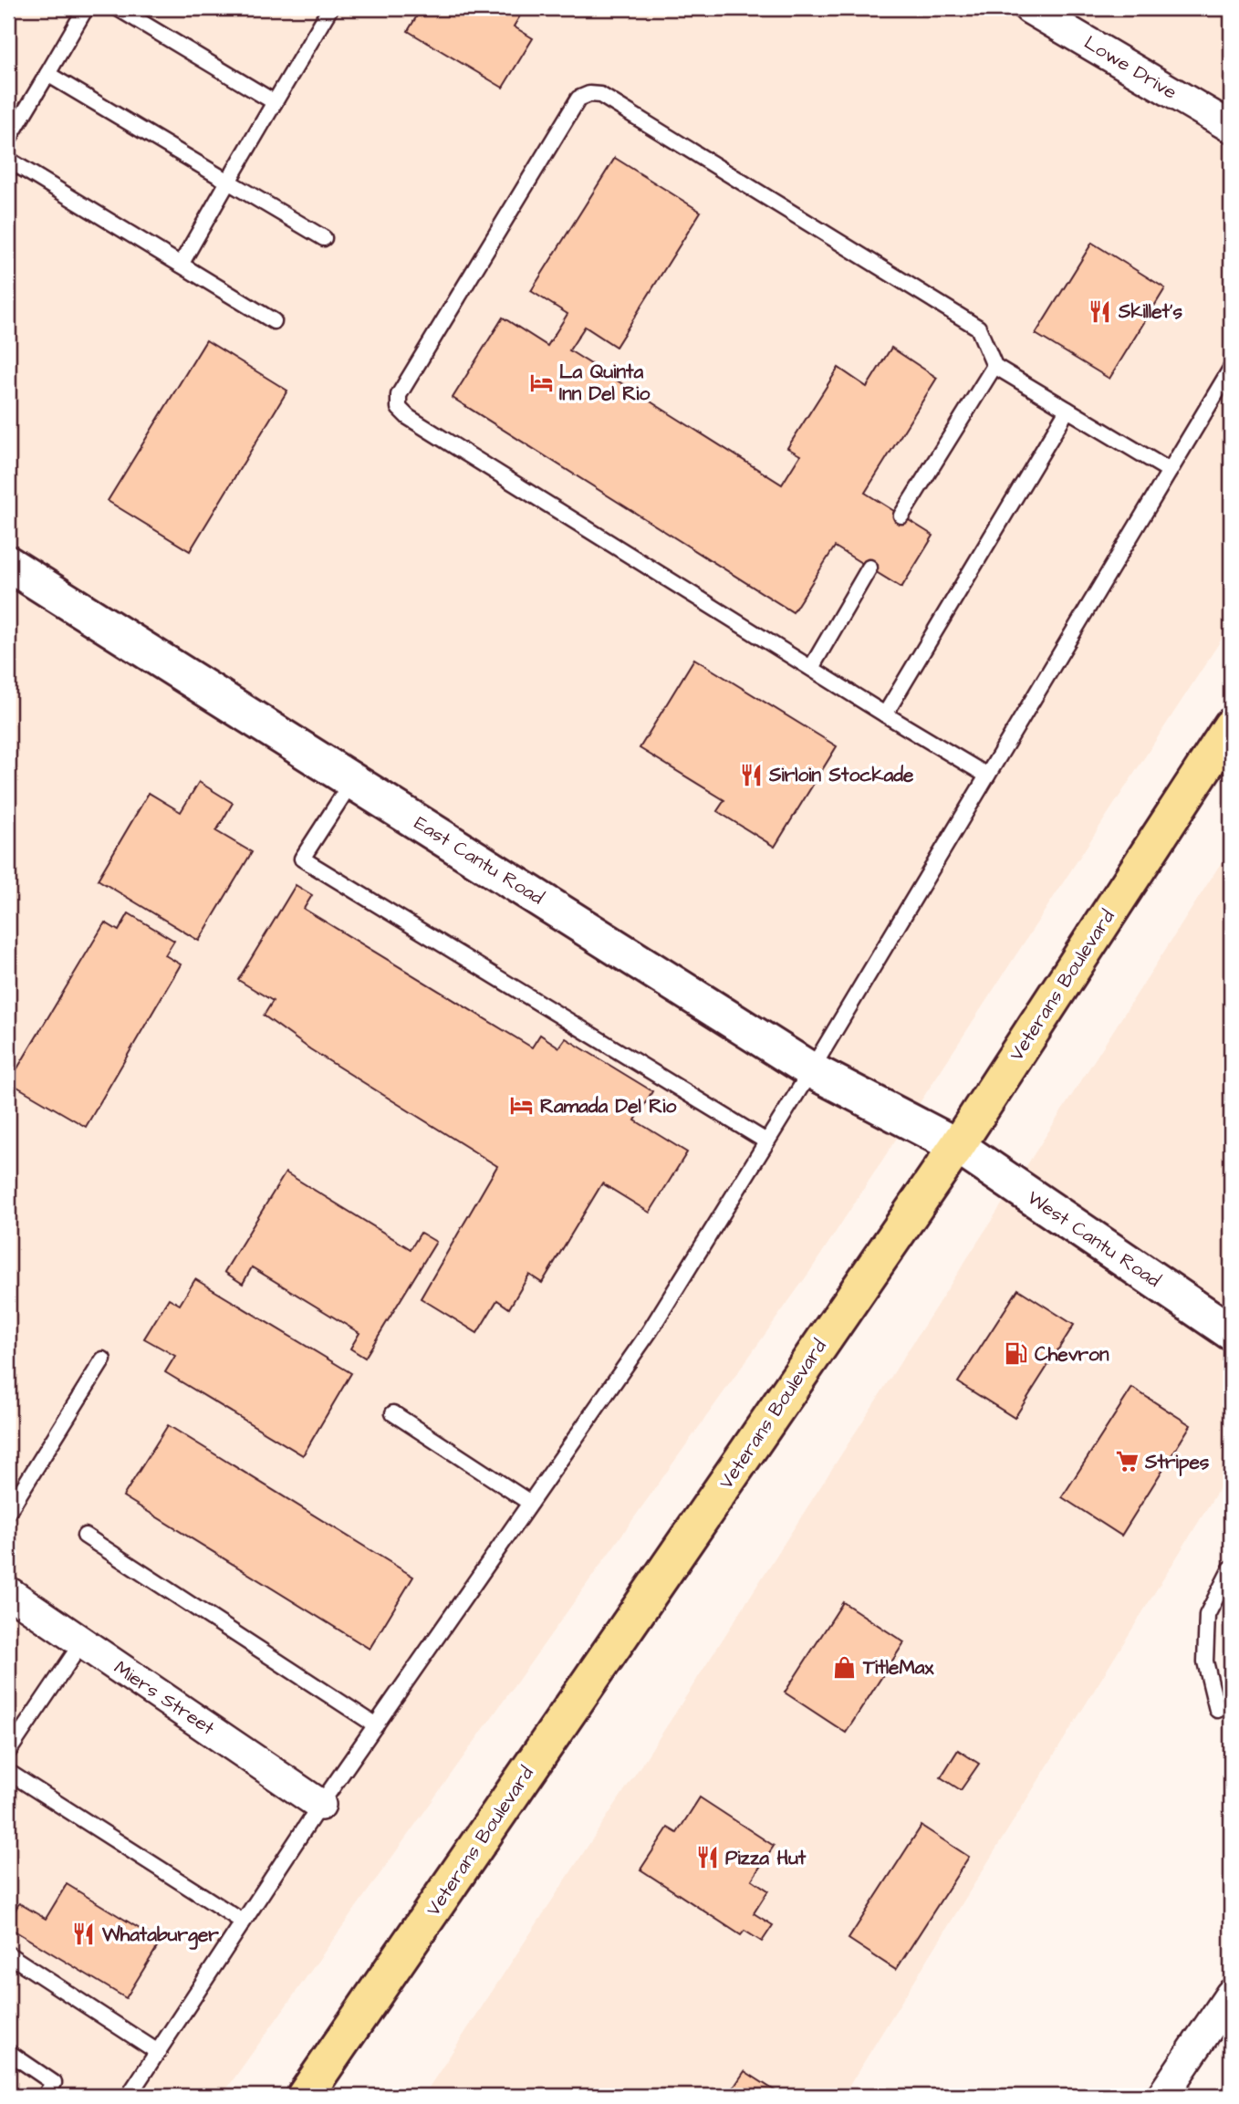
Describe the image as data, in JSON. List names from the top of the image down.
{
  "streets": {
    "main road": ["Veterans Boulevard"],
    "street": [
      "Lowe Drive",
      "East Cantu Road",
      "West Cantu Road",
      "Miers Street"
    ]
  },
  "crossings": [
    ["East Cantu Road", "Veterans Boulevard"],
    ["East Cantu Road", "West Cantu Road"],
    ["Veterans Boulevard", "West Cantu Road"]
  ],
  "places": {
    "restaurant": [
      "Skillet's",
      "Sirloin Stockade",
      "Pizza Hut",
      "Whataburger"
    ],
    "hotel": ["La Quinta Inn Del Rio", "Ramada Del Rio"],
    "fuel station": ["Chevron"],
    "supermarket": ["Stripes"],
    "shop": ["TitleMax"]
  }
}
